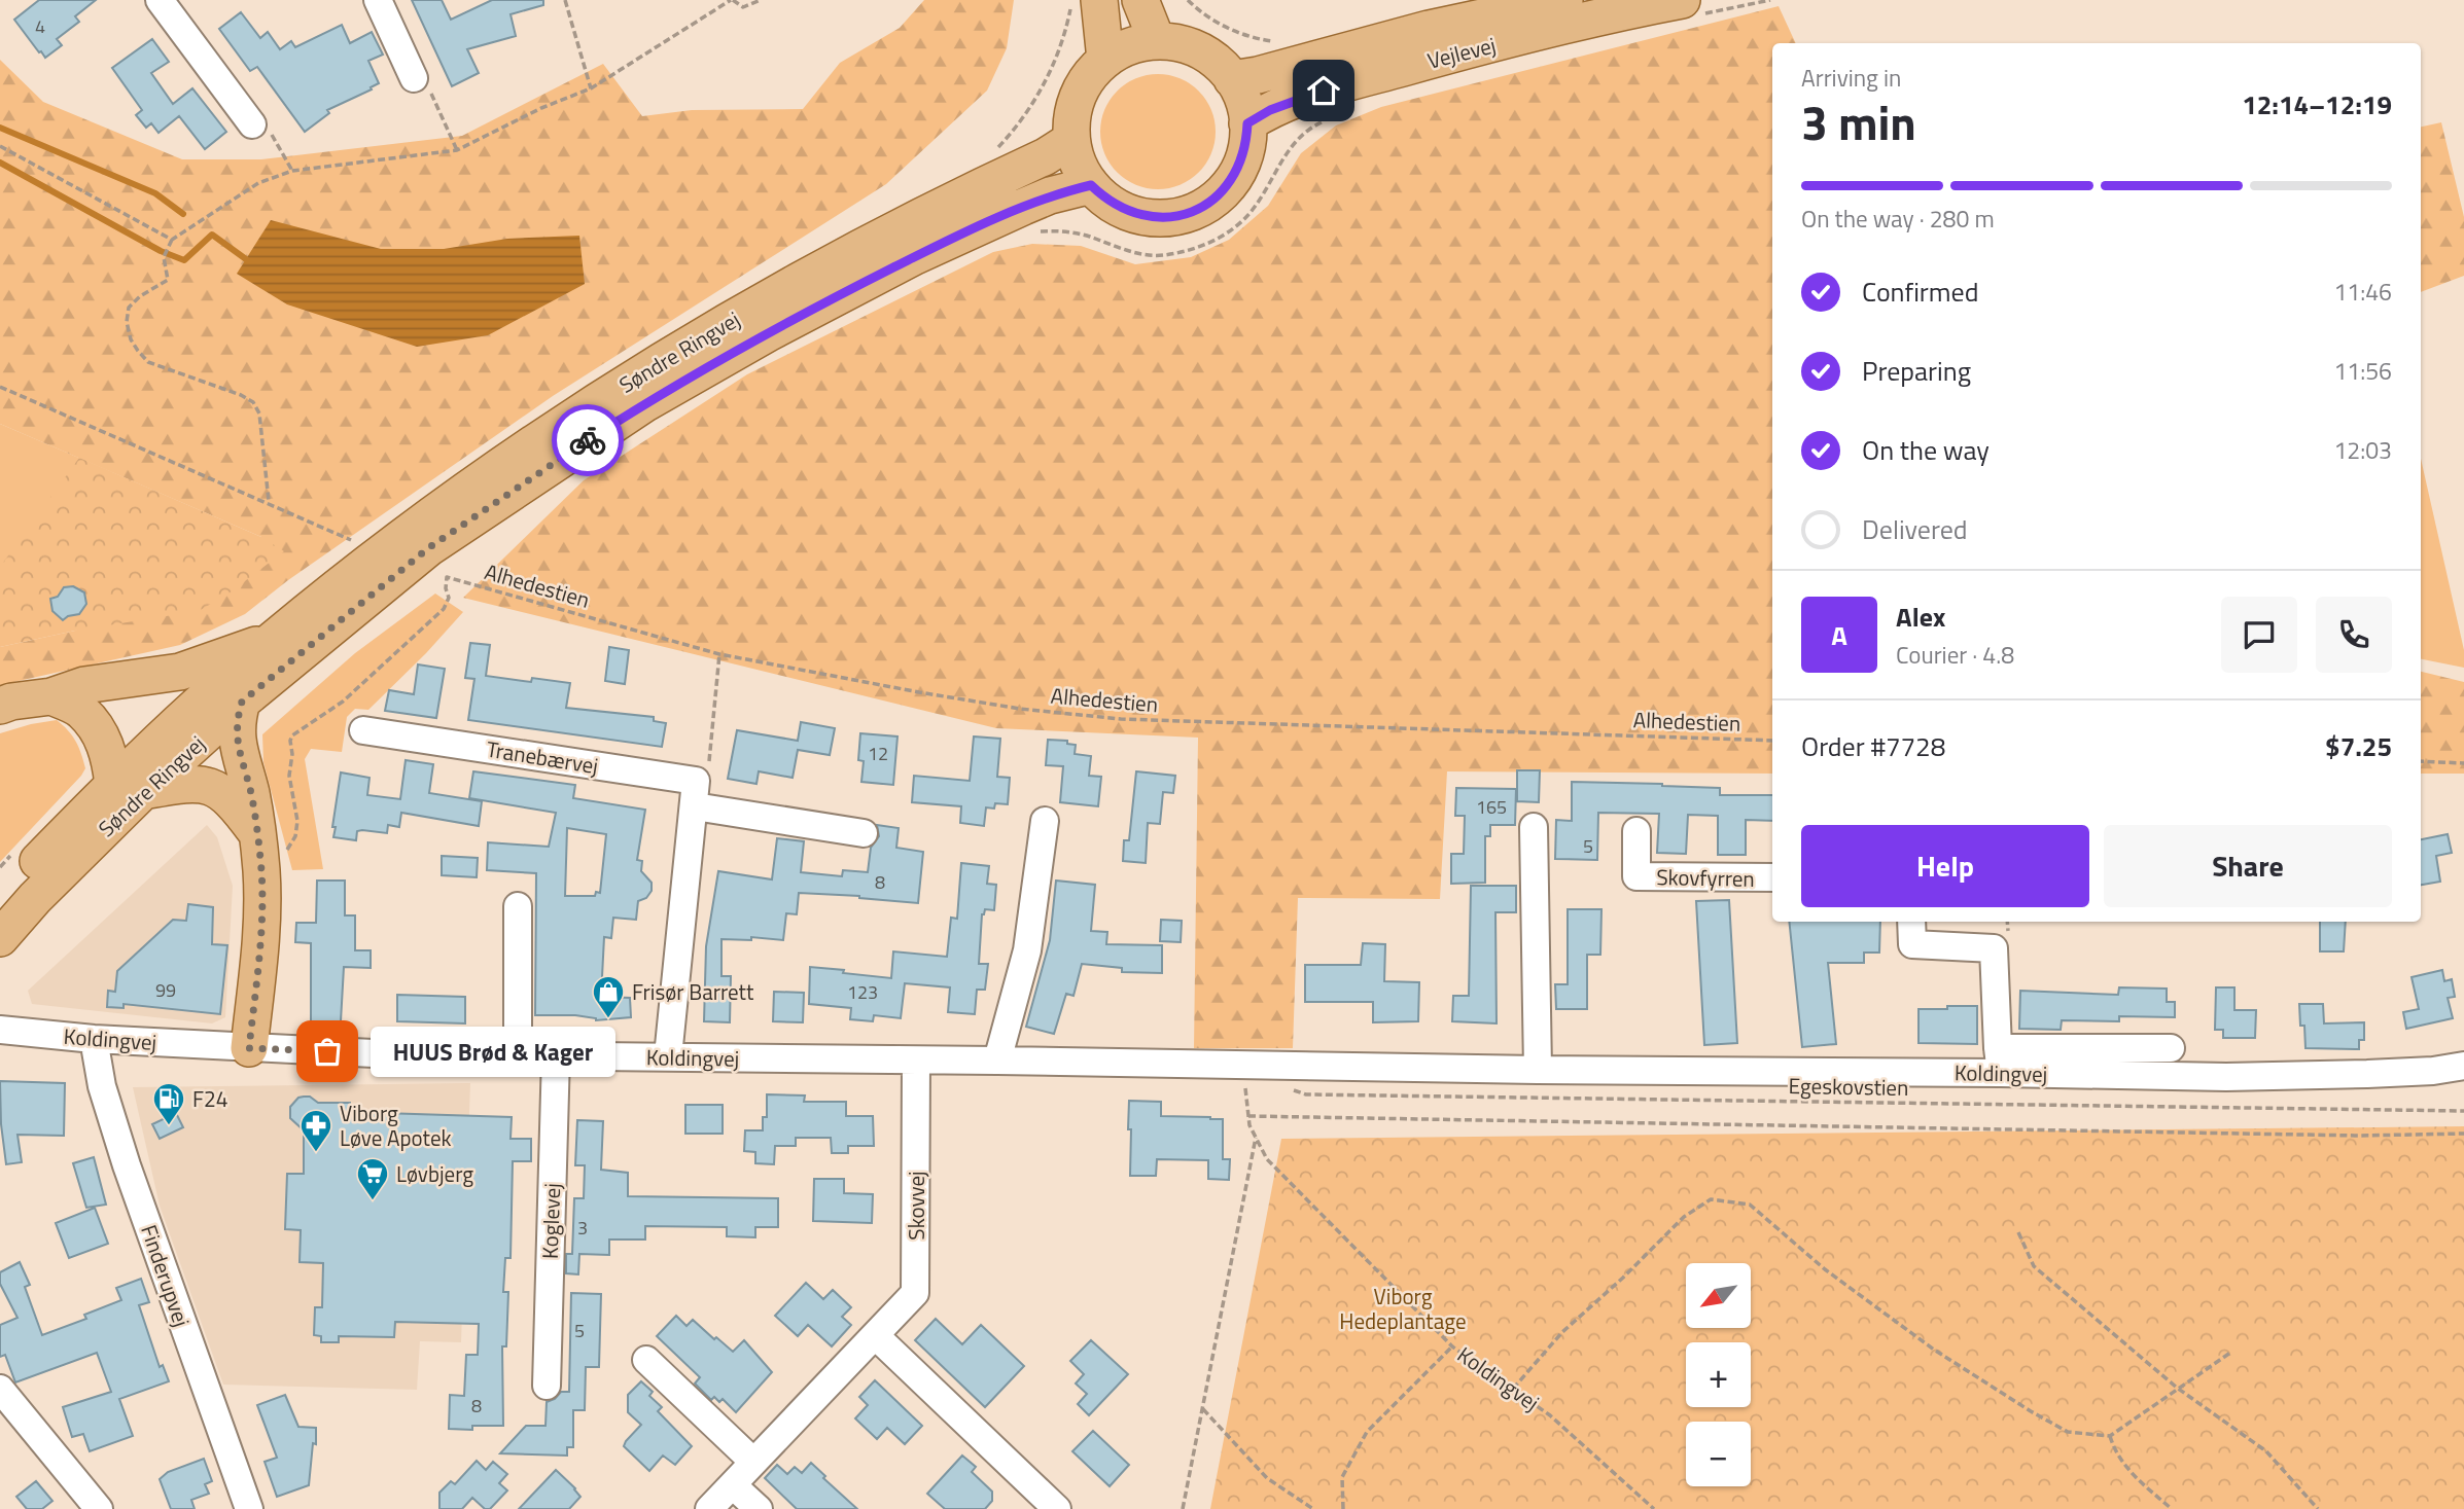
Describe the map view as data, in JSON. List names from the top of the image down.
{
  "streets": {
    "main road": ["Vejlevej", "Søndre Ringvej"],
    "street": [
      "Tranebærvej",
      "Skovfyrren",
      "Koldingvej",
      "Skovvej",
      "Koglevej",
      "Finderupvej"
    ],
    "path": ["Alhedestien", "Egeskovstien"]
  },
  "crossings": [
    ["Vejlevej", "Søndre Ringvej"],
    ["Koldingvej", "Skovvej"],
    ["Koldingvej", "Koglevej"],
    ["Koldingvej", "Finderupvej"]
  ],
  "parks": ["Viborg Hedeplantage"],
  "places": {
    "shop": ["Frisør Barrett"],
    "other": ["HUUS Brød & Kager"],
    "fuel station": ["F24"],
    "pharmacy": ["Viborg Løve Apotek"],
    "supermarket": ["Løvbjerg"]
  },
  "house_numbers": [
    "4",
    "12",
    "165",
    "5",
    "8",
    "99",
    "123",
    "3",
    "5",
    "8"
  ],
  "north": "bottom left",
  "page": {
    "heading": ["3 min", "Arriving in", "12:14–12:19"],
    "panel": [
      "Alex",
      "Courier · 4.8",
      "Order #7728",
      "$7.25"
    ],
    "bar": "On the way · 280 m",
    "list": [
      ["Confirmed", "11:46"],
      ["Preparing", "11:56"],
      ["On the way", "12:03"],
      "Delivered"
    ],
    "round": "A",
    "buttons": ["Help", "Share"],
    "bubble": "HUUS Brød & Kager",
    "map_buttons": ["+", "−"]
  }
}
